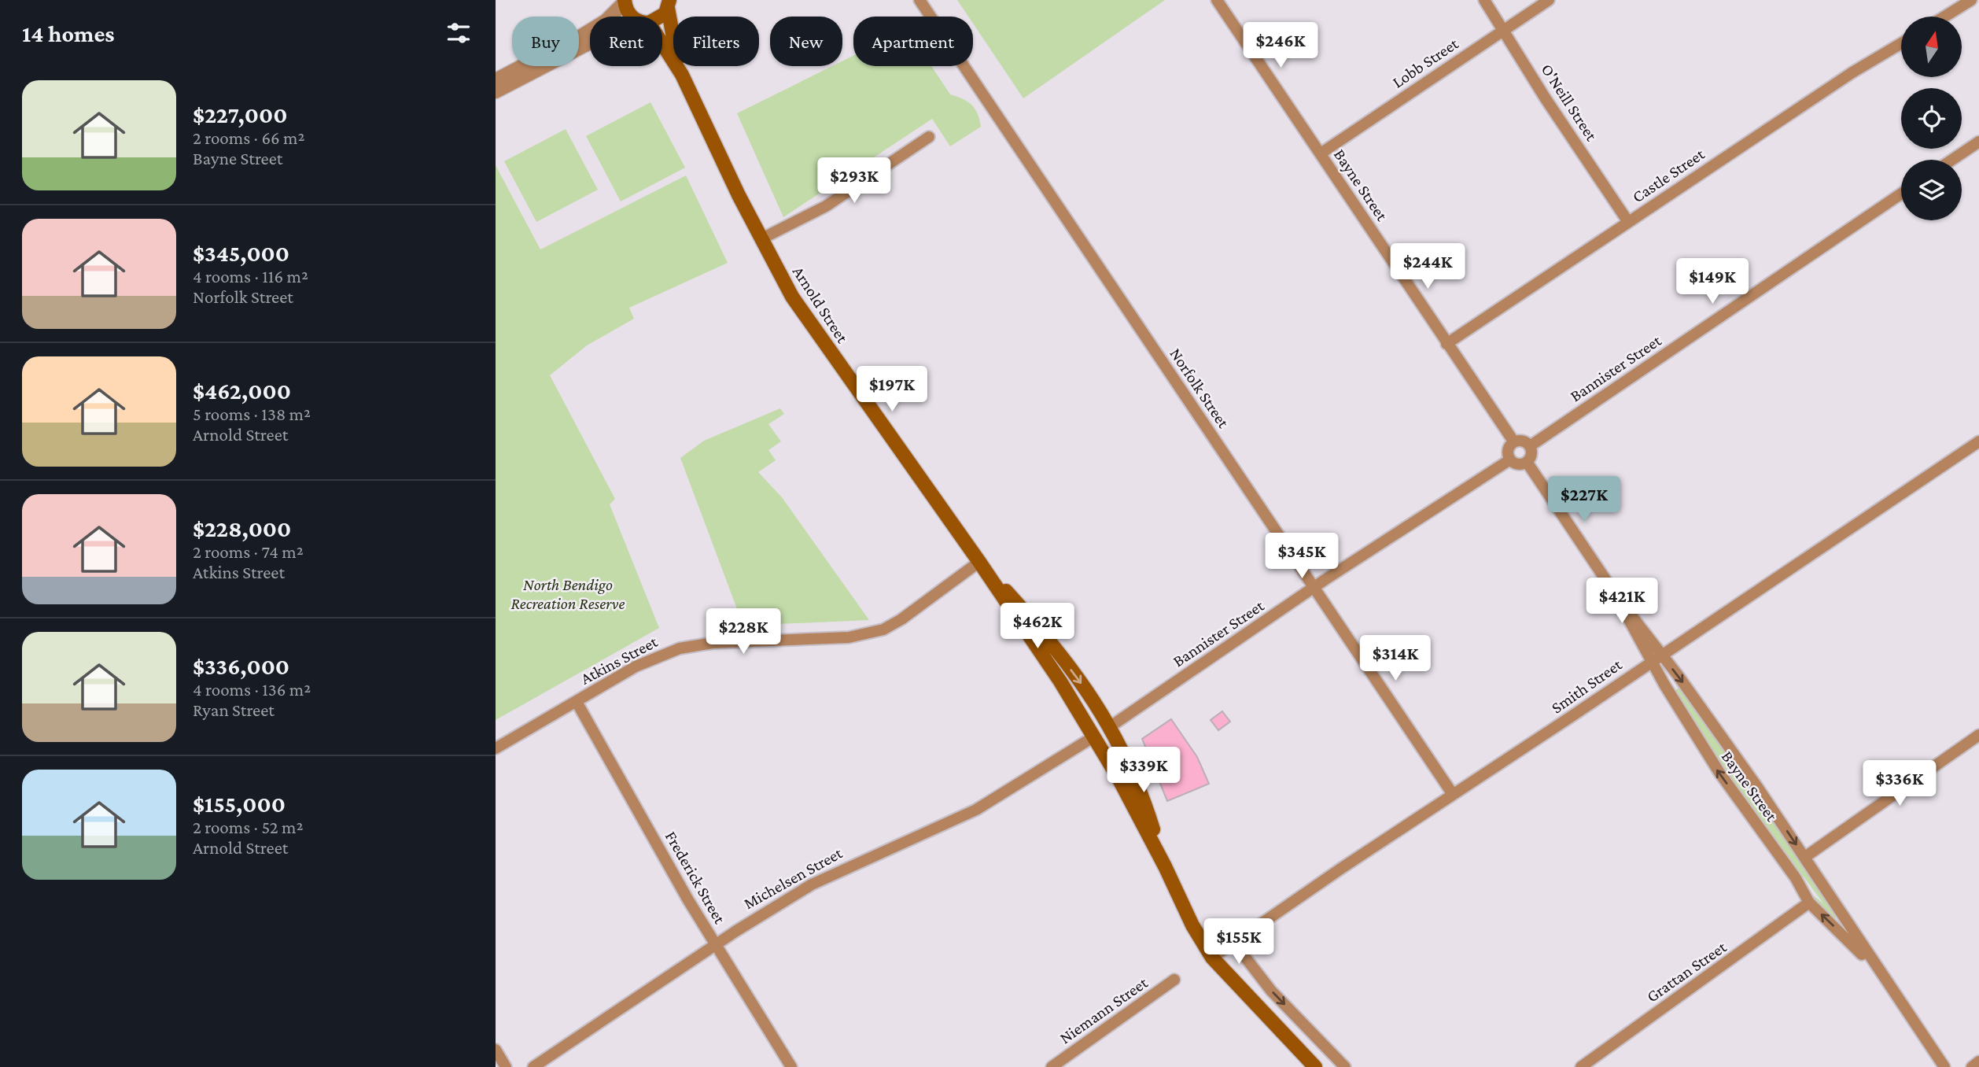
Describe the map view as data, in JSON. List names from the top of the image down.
{
  "streets": {
    "main road": ["Arnold Street", "Michelsen Street"],
    "street": [
      "Lobb Street",
      "O'Neill Street",
      "Castle Street",
      "Bayne Street",
      "Bannister Street",
      "Norfolk Street",
      "Atkins Street",
      "Smith Street",
      "Frederick Street",
      "Grattan Street",
      "Niemann Street"
    ]
  },
  "crossings": [
    ["Lobb Street", "O'Neill Street"],
    ["Lobb Street", "Bayne Street"],
    ["O'Neill Street", "Castle Street"],
    ["Castle Street", "Bayne Street"],
    ["Bayne Street", "Bannister Street"],
    ["Bayne Street", "Smith Street"],
    ["Bayne Street", "Grattan Street"],
    ["Arnold Street", "Bannister Street"],
    ["Arnold Street", "Atkins Street"],
    ["Arnold Street", "Smith Street"],
    ["Arnold Street", "Michelsen Street"],
    ["Bannister Street", "Norfolk Street"],
    ["Bannister Street", "Michelsen Street"],
    ["Norfolk Street", "Smith Street"],
    ["Atkins Street", "Frederick Street"],
    ["Frederick Street", "Michelsen Street"]
  ],
  "parks": ["North Bendigo Recreation Reserve"],
  "north": "top",
  "page": {
    "heading": "14 homes",
    "chip": [
      "Buy",
      "Rent",
      "Filters",
      "New",
      "Apartment"
    ],
    "price": [
      "$246K",
      "$293K",
      "$244K",
      "$149K",
      "$197K",
      "$227K",
      "$345K",
      "$421K",
      "$462K",
      "$228K",
      "$314K",
      "$339K",
      "$336K",
      "$155K"
    ],
    "list": [
      {
        "name": "$227,000",
        "note": "2 rooms · 66 m² · Bayne Street"
      },
      {
        "name": "$345,000",
        "note": "4 rooms · 116 m² · Norfolk Street"
      },
      {
        "name": "$462,000",
        "note": "5 rooms · 138 m² · Arnold Street"
      },
      {
        "name": "$228,000",
        "note": "2 rooms · 74 m² · Atkins Street"
      },
      {
        "name": "$336,000",
        "note": "4 rooms · 136 m² · Ryan Street"
      },
      {
        "name": "$155,000",
        "note": "2 rooms · 52 m² · Arnold Street"
      }
    ]
  }
}
